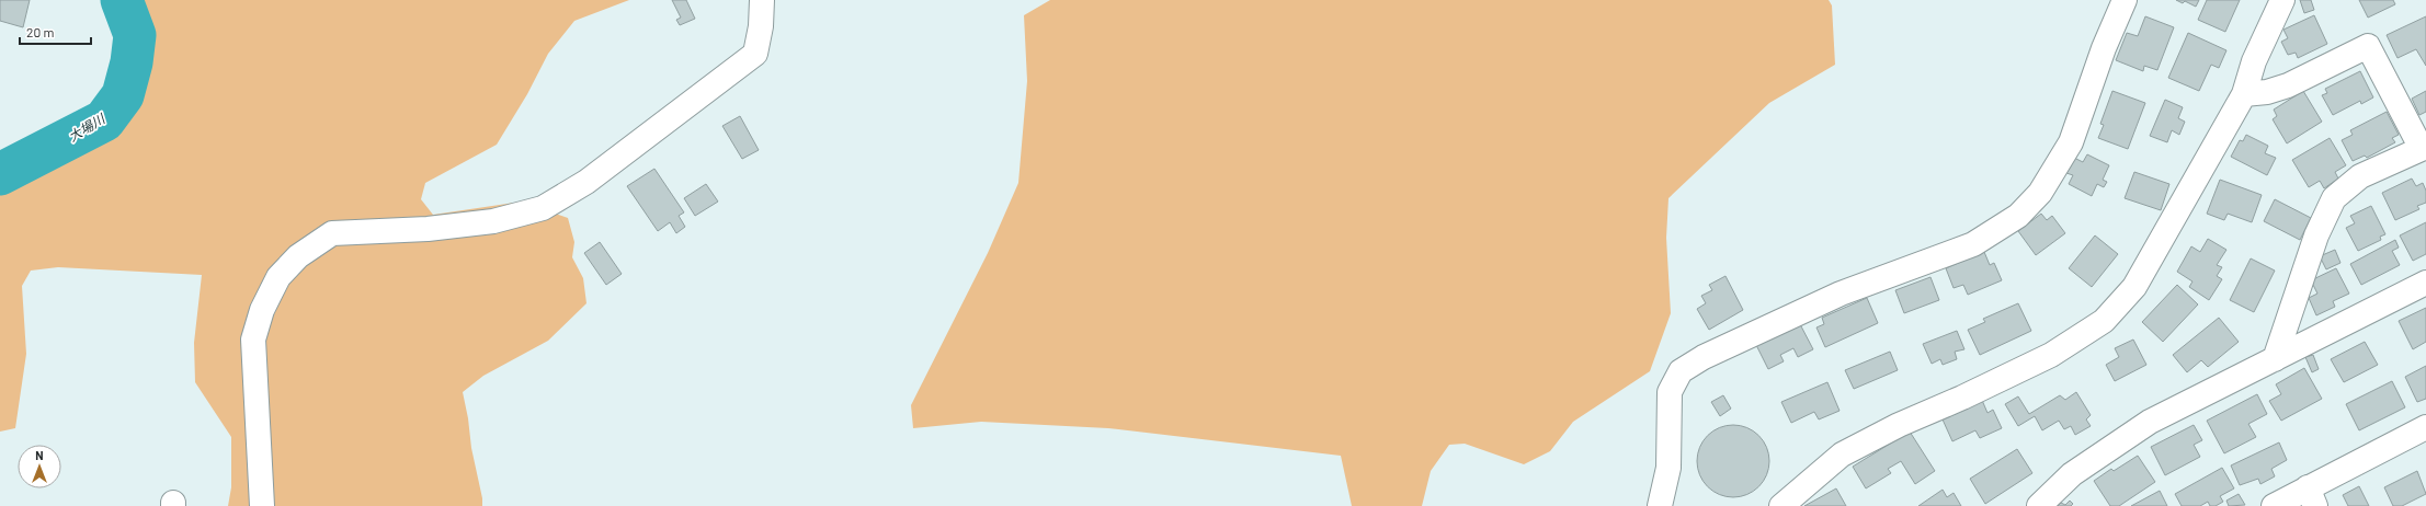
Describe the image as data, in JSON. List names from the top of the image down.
{
  "water": ["大場川"],
  "scale_bar": "20 m",
  "north": "top"
}
